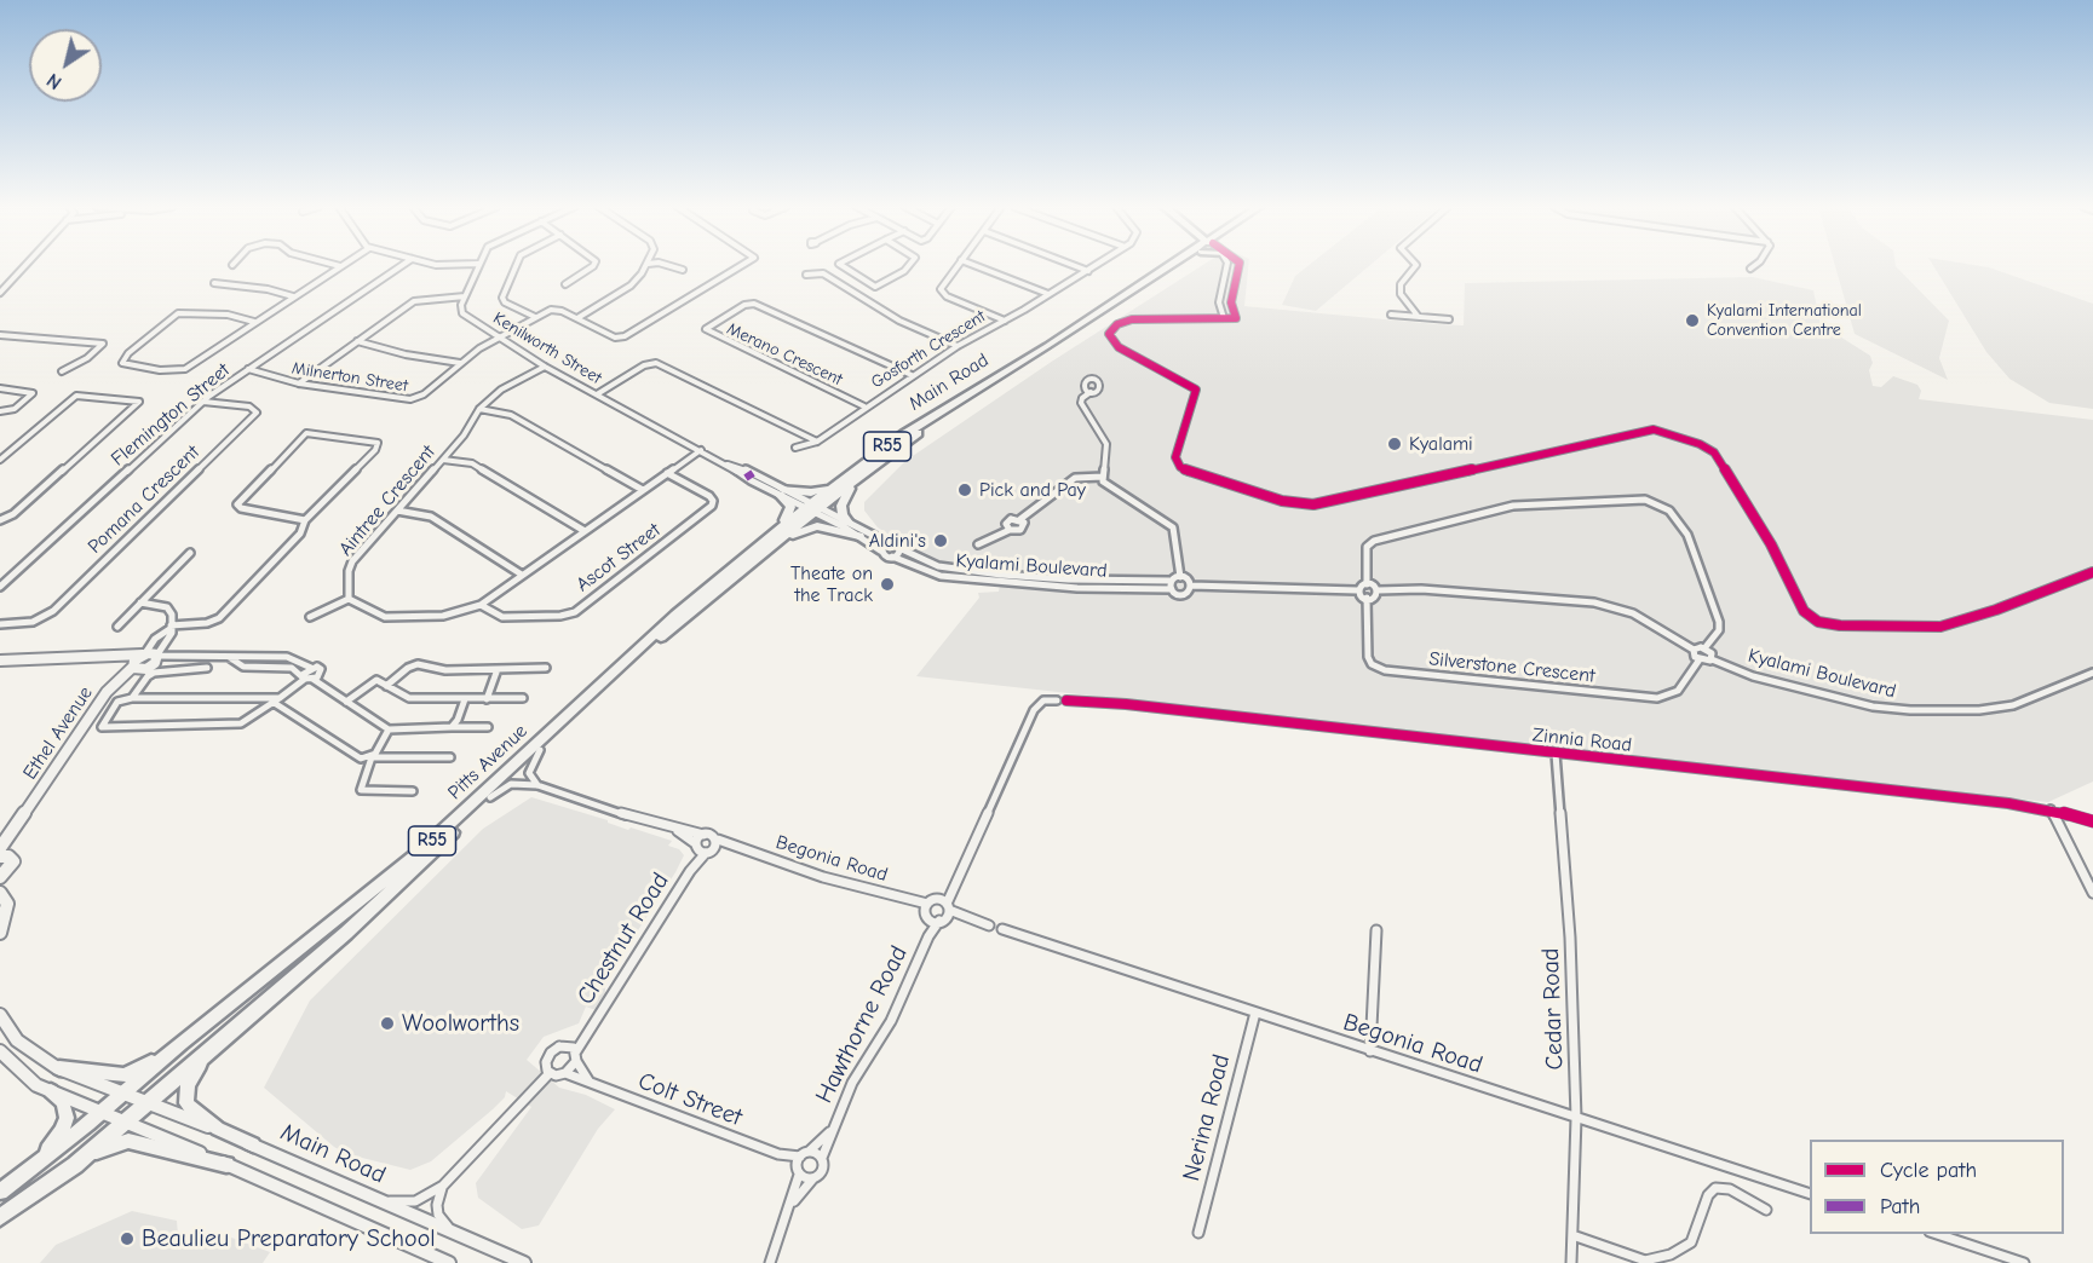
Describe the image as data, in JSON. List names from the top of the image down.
{
  "streets": {
    "main road": ["Main Road", "R55", "Pitts Avenue"],
    "street": [
      "Kenilworth Street",
      "Gosforth Crescent",
      "Merano Crescent",
      "Milnerton Street",
      "Flemington Street",
      "Pomana Crescent",
      "Aintree Crescent",
      "Ascot Street",
      "Kyalami Boulevard",
      "Silverstone Crescent",
      "Ethel Avenue",
      "Zinnia Road",
      "Begonia Road",
      "Chestnut Road",
      "Cedar Road",
      "Hawthorne Road",
      "Colt Street",
      "Nerina Road"
    ]
  },
  "crossings": [
    ["Kenilworth Street", "Milnerton Street"],
    ["Kenilworth Street", "Main Road"],
    ["Kenilworth Street", "Aintree Crescent"],
    ["Kenilworth Street", "Kyalami Boulevard"],
    ["Kenilworth Street", "Pitts Avenue"],
    ["Gosforth Crescent", "Merano Crescent"],
    ["Milnerton Street", "Flemington Street"],
    ["Main Road", "R55"],
    ["Main Road", "Kyalami Boulevard"],
    ["Main Road", "Pitts Avenue"],
    ["Flemington Street", "Pomana Crescent"],
    ["R55", "Pitts Avenue"],
    ["Kyalami Boulevard", "Pitts Avenue"],
    ["Zinnia Road", "Cedar Road"],
    ["Begonia Road", "Chestnut Road"],
    ["Begonia Road", "Cedar Road"],
    ["Begonia Road", "Nerina Road"],
    ["Chestnut Road", "Colt Street"],
    ["Hawthorne Road", "Colt Street"]
  ],
  "places": [
    "Kyalami International Convention Centre",
    "Kyalami",
    "Pick and Pay",
    "Aldini's",
    "Theate on the Track",
    "Woolworths",
    "Beaulieu Preparatory School"
  ],
  "legend": ["Cycle path", "Path"],
  "north": "bottom left"
}
